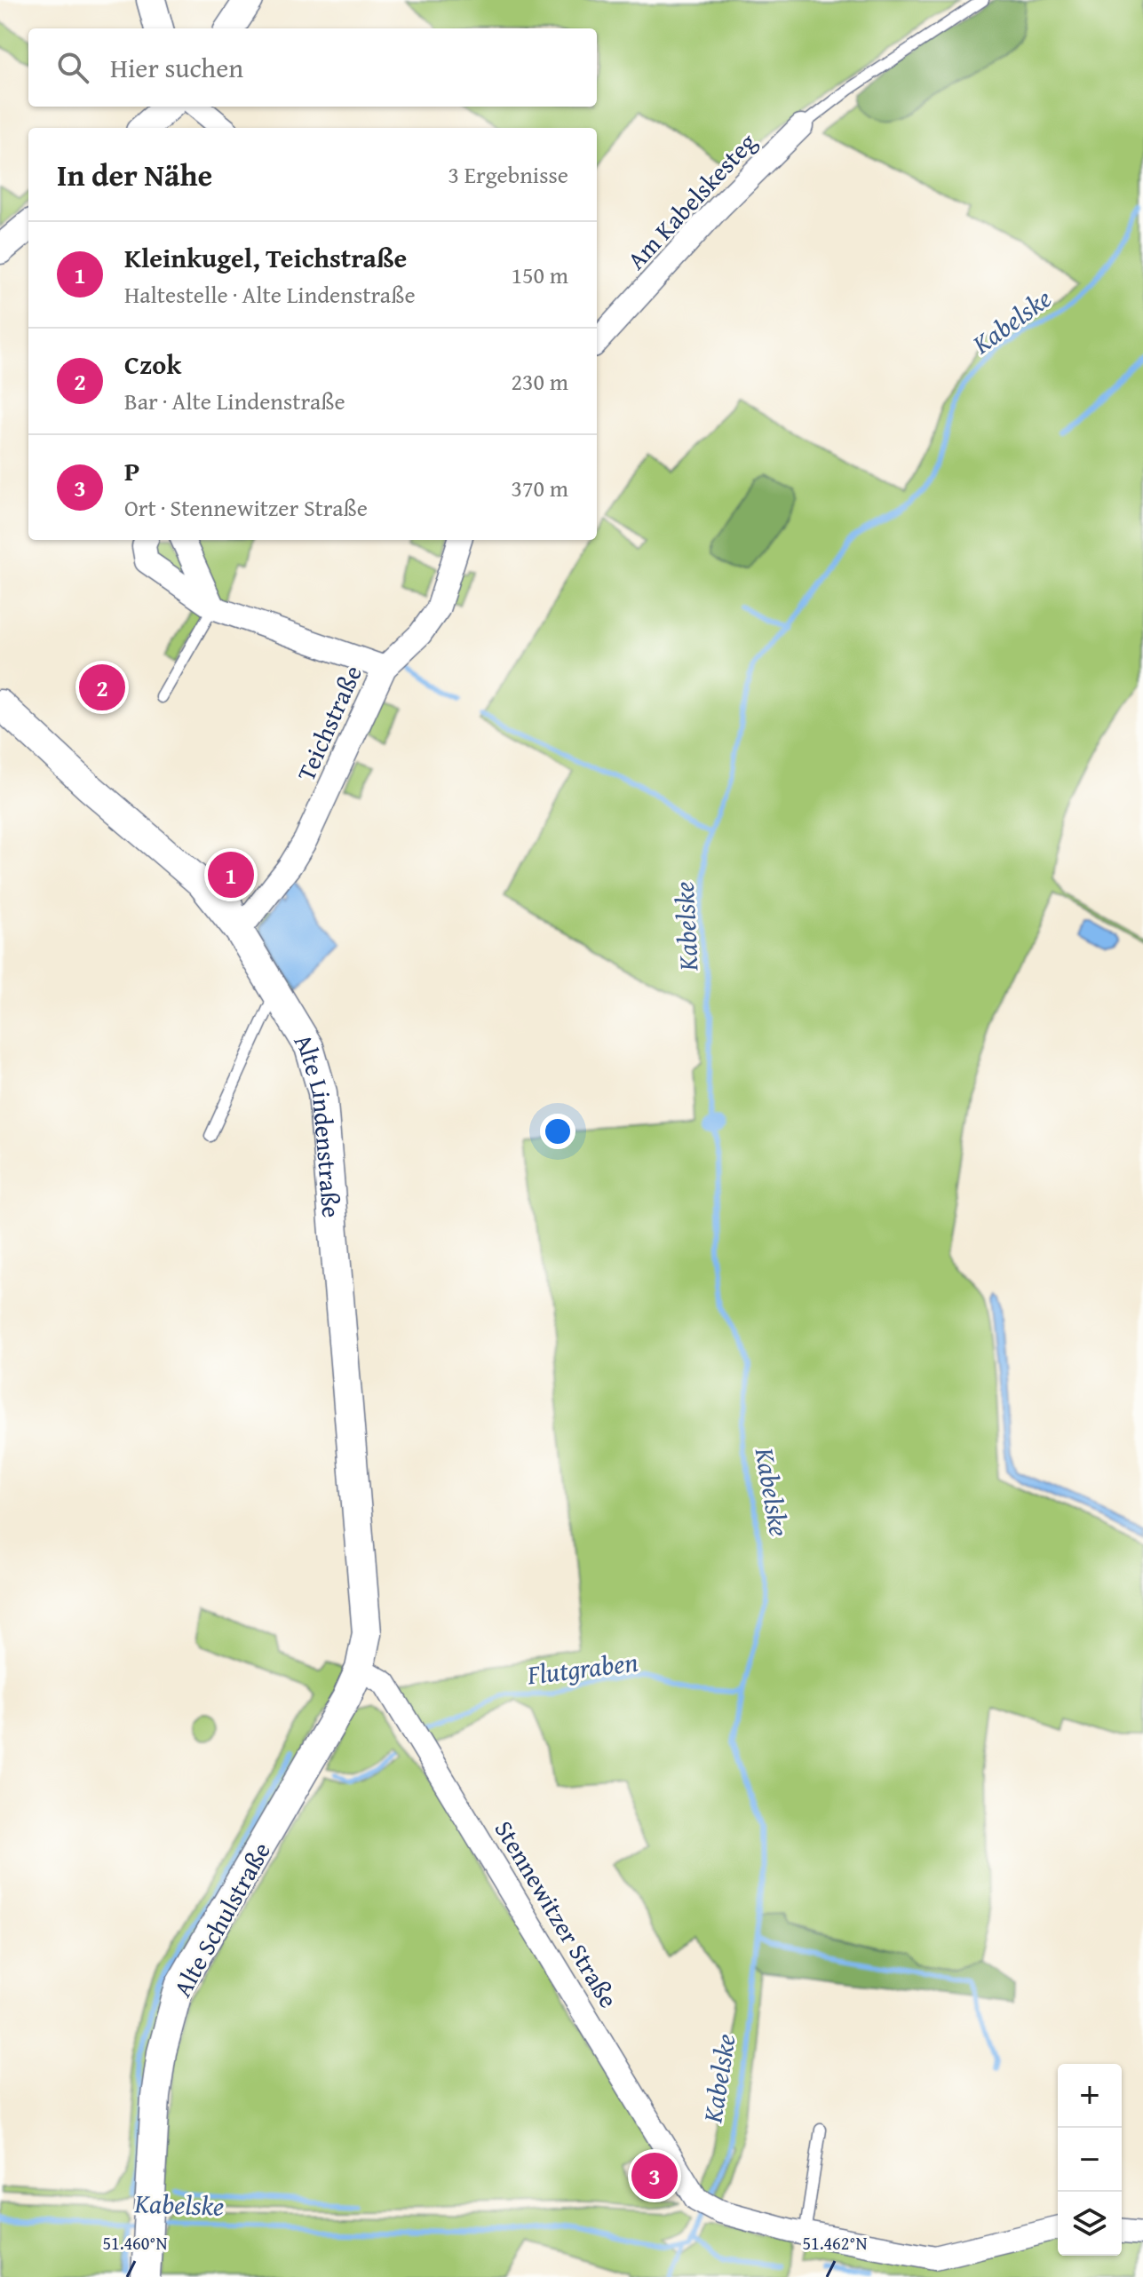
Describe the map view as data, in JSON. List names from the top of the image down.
{
  "streets": {
    "street": [
      "Am Kabelskesteg",
      "Teichstraße",
      "Alte Lindenstraße",
      "Stennewitzer Straße",
      "Alte Schulstraße"
    ]
  },
  "crossings": [
    ["Teichstraße", "Alte Lindenstraße"],
    ["Alte Lindenstraße", "Stennewitzer Straße"],
    ["Alte Lindenstraße", "Alte Schulstraße"],
    ["Stennewitzer Straße", "Alte Schulstraße"]
  ],
  "water": ["Kabelske", "Flutgraben"],
  "page": {
    "search": "Hier suchen",
    "heading": ["In der Nähe", "3 Ergebnisse"],
    "list": [
      {
        "mark": "1",
        "name": "Kleinkugel, Teichstraße",
        "note": "Haltestelle · Alte Lindenstraße",
        "value": "150 m"
      },
      {
        "mark": "2",
        "name": "Czok",
        "note": "Bar · Alte Lindenstraße",
        "value": "230 m"
      },
      {
        "mark": "3",
        "name": "P",
        "note": "Ort · Stennewitzer Straße",
        "value": "370 m"
      }
    ],
    "pins": ["2", "1", "3"],
    "map_buttons": ["+", "−"]
  },
  "coordinates": ["51.460°N", "51.462°N"]
}
